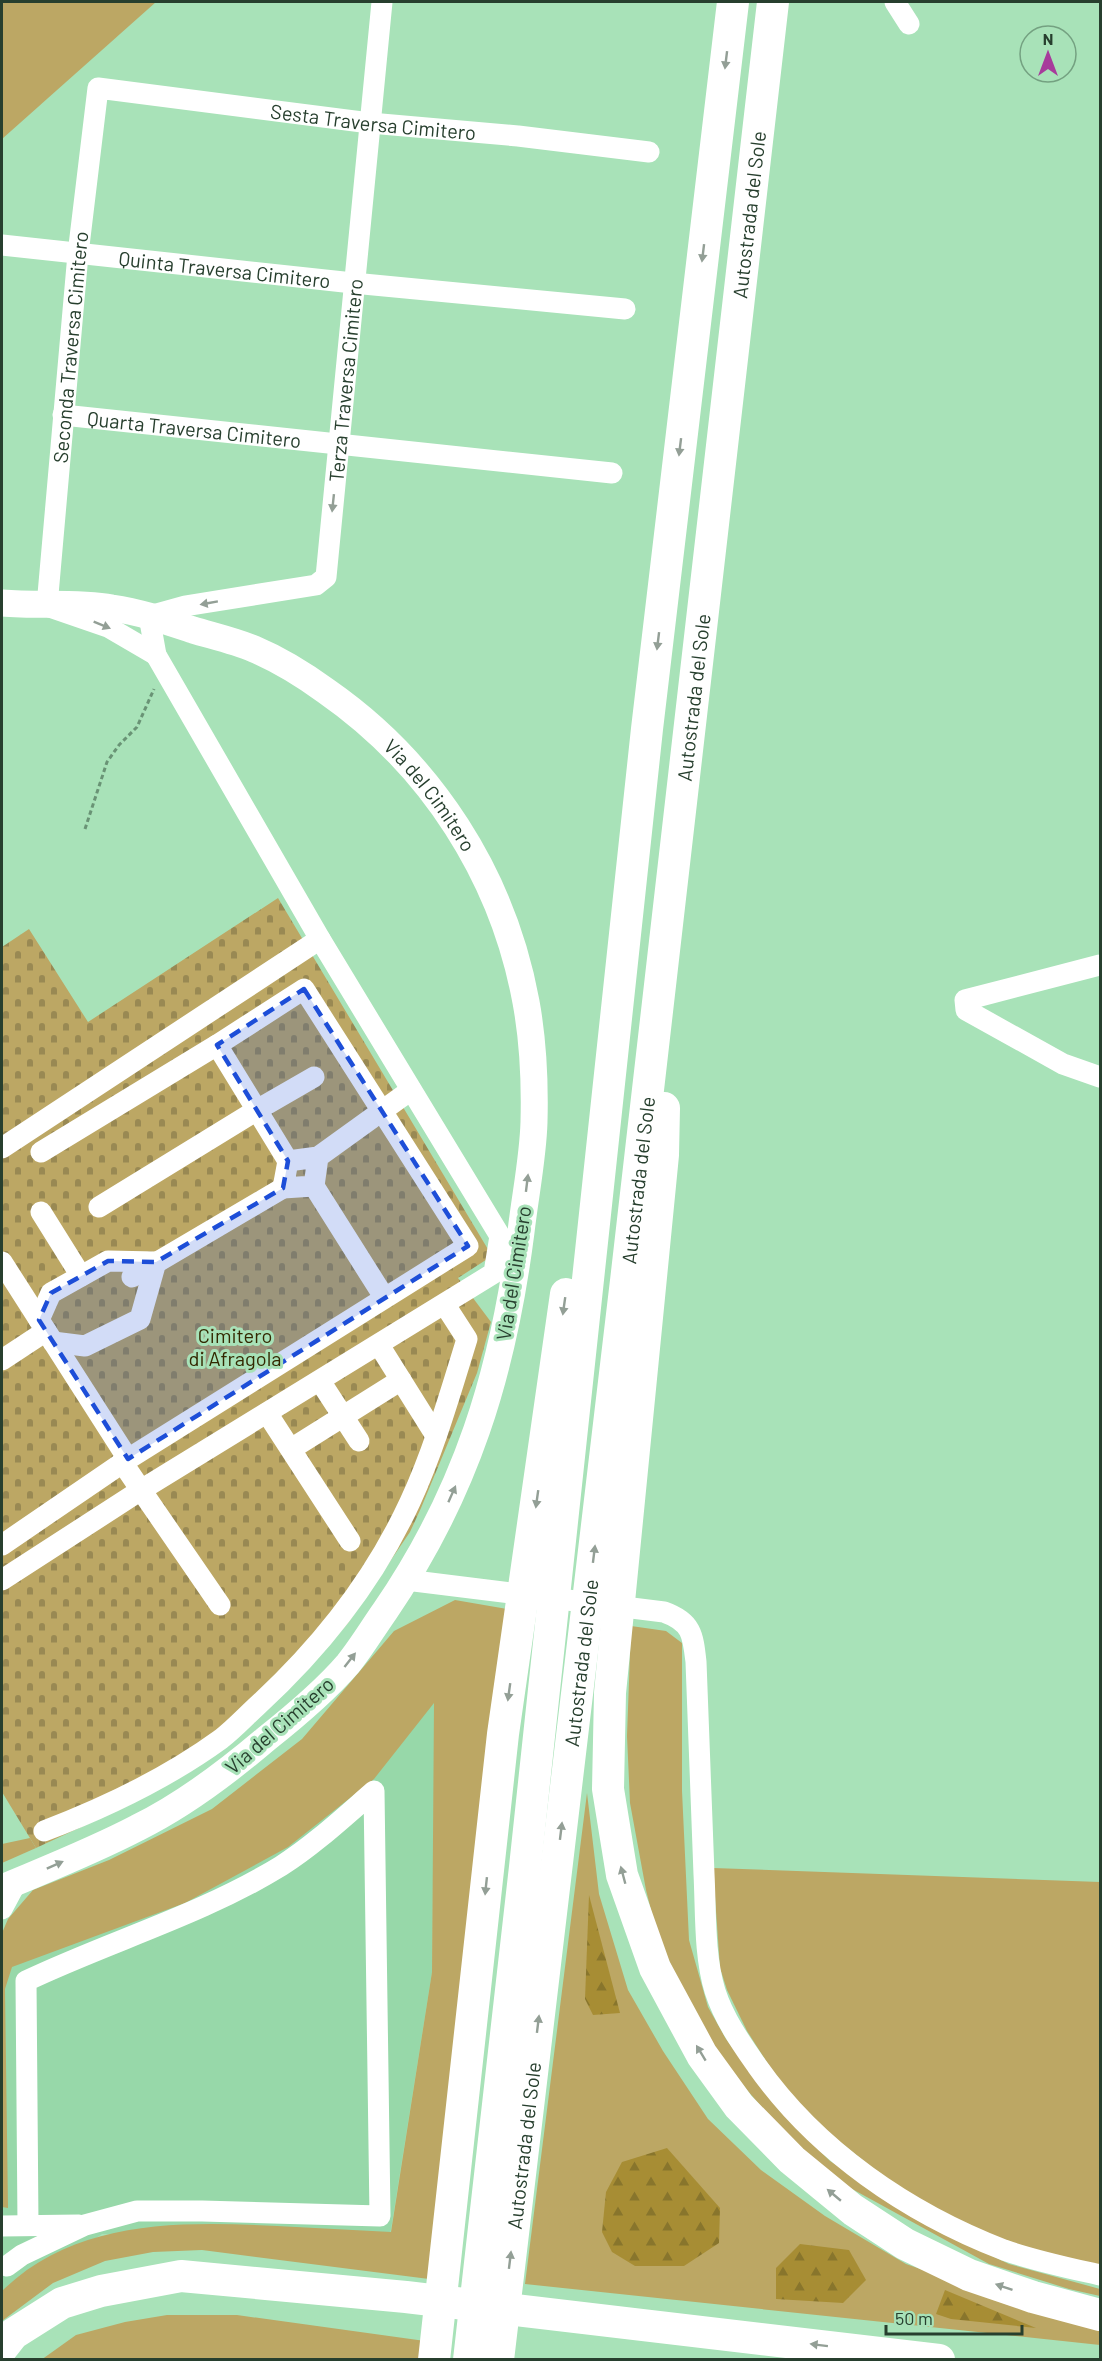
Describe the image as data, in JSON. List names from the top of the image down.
{
  "streets": {
    "highway": ["Autostrada del Sole"],
    "main road": ["Via del Cimitero"],
    "street": [
      "Sesta Traversa Cimitero",
      "Quinta Traversa Cimitero",
      "Seconda Traversa Cimitero",
      "Terza Traversa Cimitero",
      "Quarta Traversa Cimitero"
    ]
  },
  "crossings": [
    ["Sesta Traversa Cimitero", "Seconda Traversa Cimitero"],
    ["Sesta Traversa Cimitero", "Terza Traversa Cimitero"],
    ["Quinta Traversa Cimitero", "Seconda Traversa Cimitero"],
    ["Quinta Traversa Cimitero", "Terza Traversa Cimitero"],
    ["Seconda Traversa Cimitero", "Quarta Traversa Cimitero"],
    ["Seconda Traversa Cimitero", "Via del Cimitero"],
    ["Terza Traversa Cimitero", "Quarta Traversa Cimitero"],
    ["Terza Traversa Cimitero", "Via del Cimitero"]
  ],
  "parks": ["Cimitero di Afragola"],
  "scale_bar": "50 m",
  "north": "top"
}
